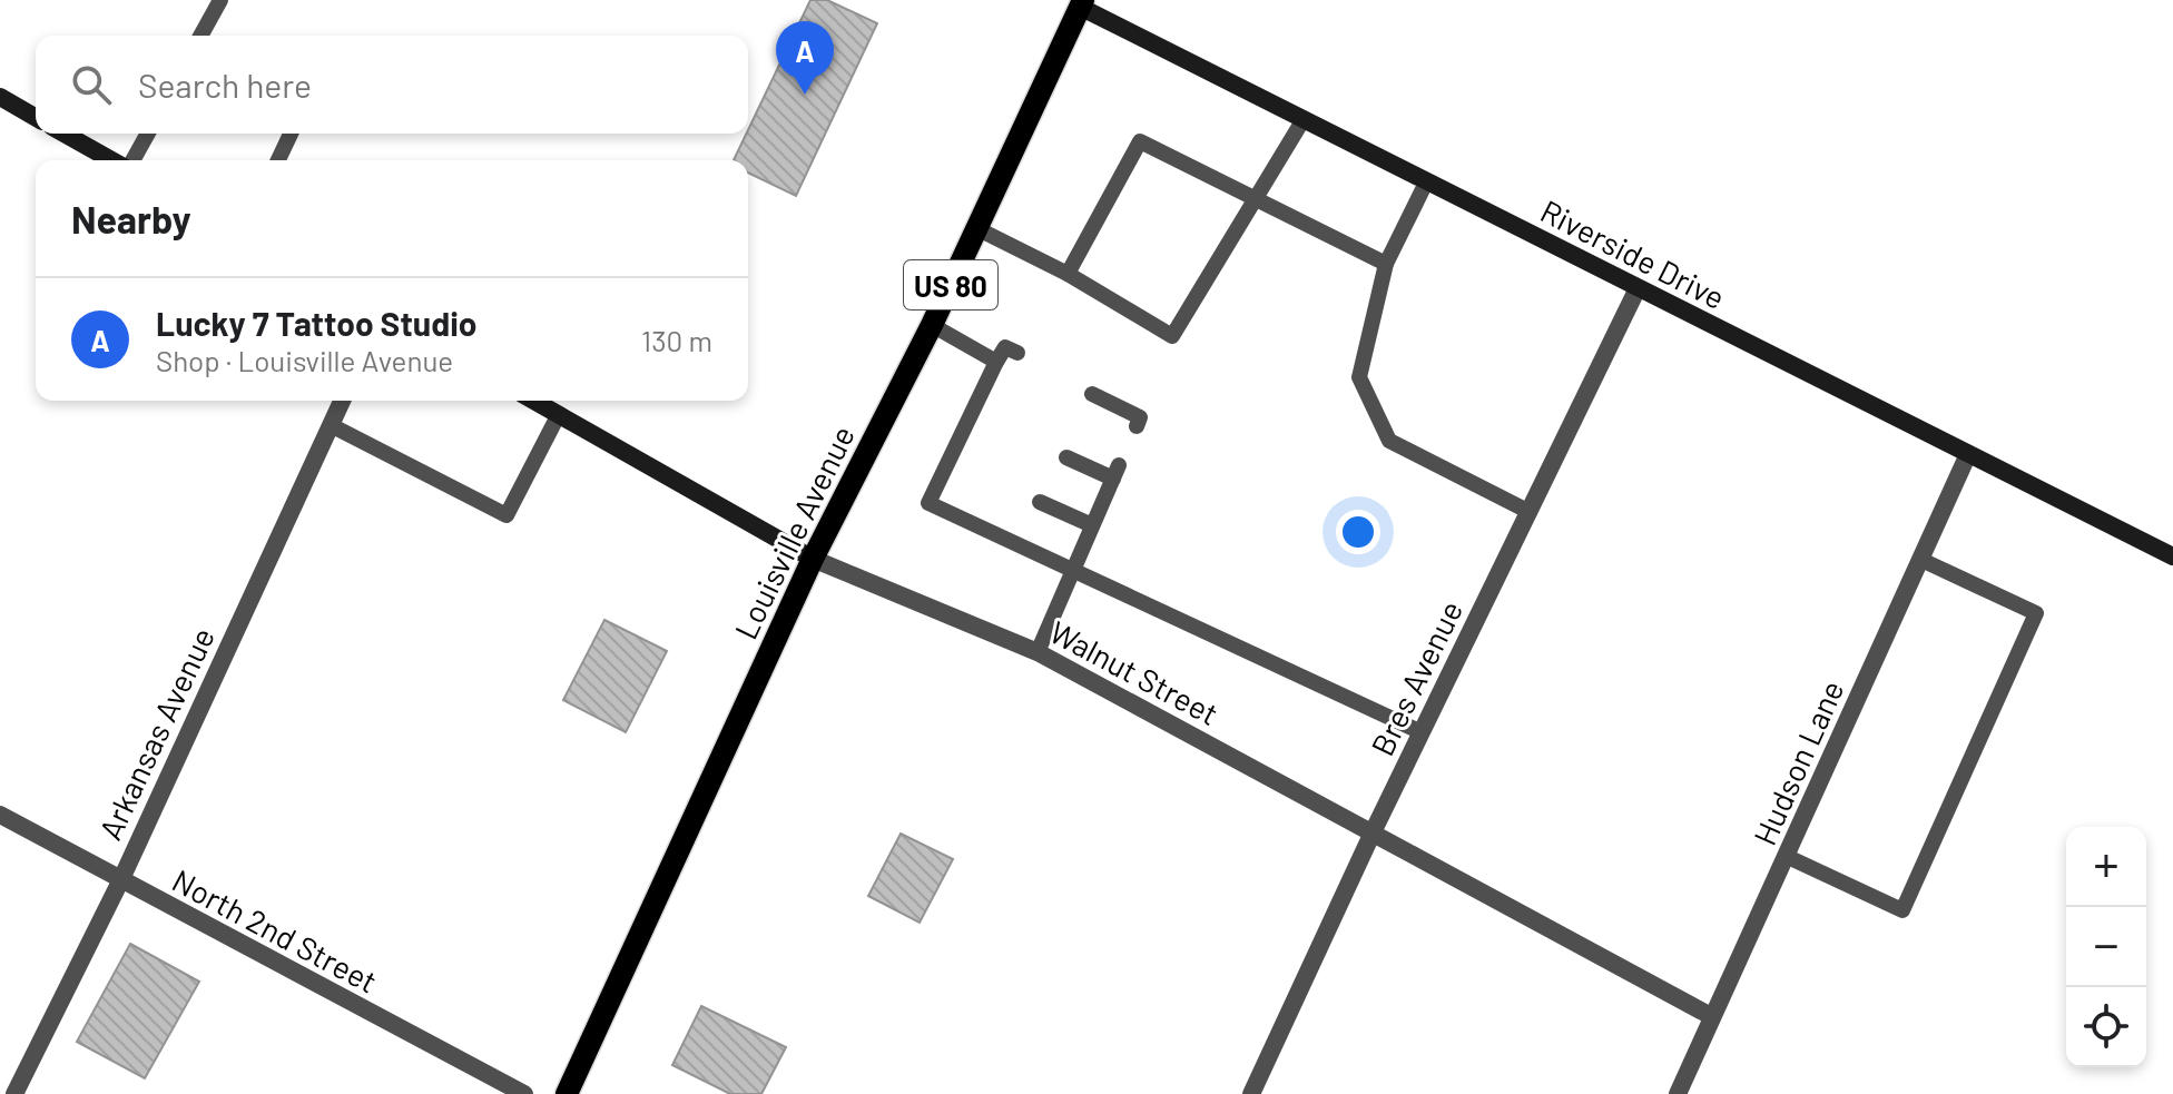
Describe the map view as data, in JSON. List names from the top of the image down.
{
  "streets": {
    "main road": ["US 80", "Louisville Avenue"],
    "street": [
      "Riverside Drive",
      "Walnut Street",
      "Bres Avenue",
      "Arkansas Avenue",
      "Hudson Lane",
      "North 2nd Street"
    ]
  },
  "crossings": [
    ["Riverside Drive", "Louisville Avenue"],
    ["Riverside Drive", "Bres Avenue"],
    ["Riverside Drive", "Hudson Lane"],
    ["Louisville Avenue", "Walnut Street"],
    ["Walnut Street", "Bres Avenue"],
    ["Walnut Street", "Hudson Lane"],
    ["Arkansas Avenue", "North 2nd Street"]
  ],
  "page": {
    "pins": "A",
    "search": "Search here",
    "heading": "Nearby",
    "list": [
      {
        "mark": "A",
        "name": "Lucky 7 Tattoo Studio",
        "note": "Shop · Louisville Avenue",
        "value": "130 m"
      }
    ],
    "map_buttons": ["+", "−"]
  }
}
